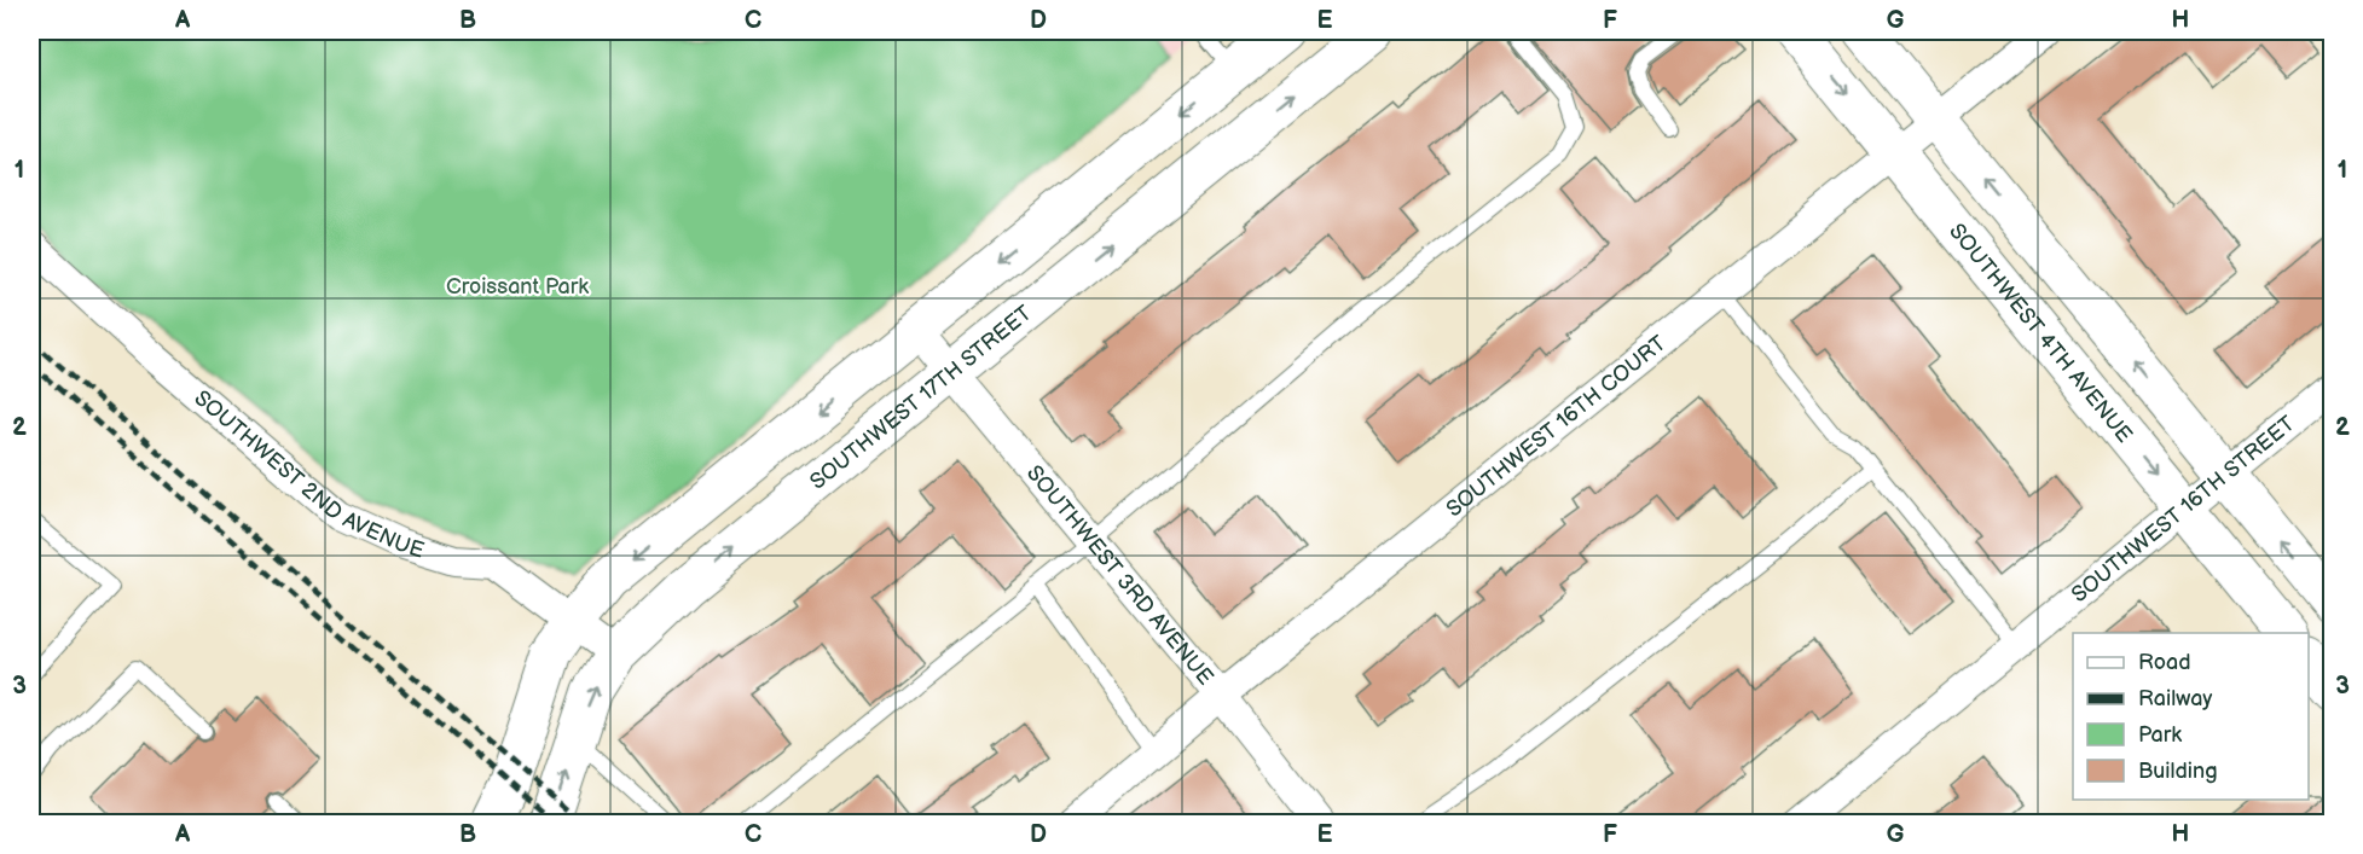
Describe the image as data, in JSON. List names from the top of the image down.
{
  "streets": {
    "main road": ["SOUTHWEST 4TH AVENUE", "SOUTHWEST 17TH STREET"],
    "street": [
      "SOUTHWEST 16TH COURT",
      "SOUTHWEST 2ND AVENUE",
      "SOUTHWEST 16TH STREET",
      "SOUTHWEST 3RD AVENUE"
    ]
  },
  "crossings": [
    ["SOUTHWEST 4TH AVENUE", "SOUTHWEST 16TH COURT"],
    ["SOUTHWEST 4TH AVENUE", "SOUTHWEST 16TH STREET"],
    ["SOUTHWEST 17TH STREET", "SOUTHWEST 2ND AVENUE"],
    ["SOUTHWEST 17TH STREET", "SOUTHWEST 3RD AVENUE"],
    ["SOUTHWEST 16TH COURT", "SOUTHWEST 3RD AVENUE"]
  ],
  "parks": ["Croissant Park"],
  "legend": [
    "Road",
    "Railway",
    "Park",
    "Building"
  ],
  "grid": {
    "columns": [
      "A",
      "B",
      "C",
      "D",
      "E",
      "F",
      "G",
      "H"
    ],
    "rows": ["1", "2", "3"]
  }
}
